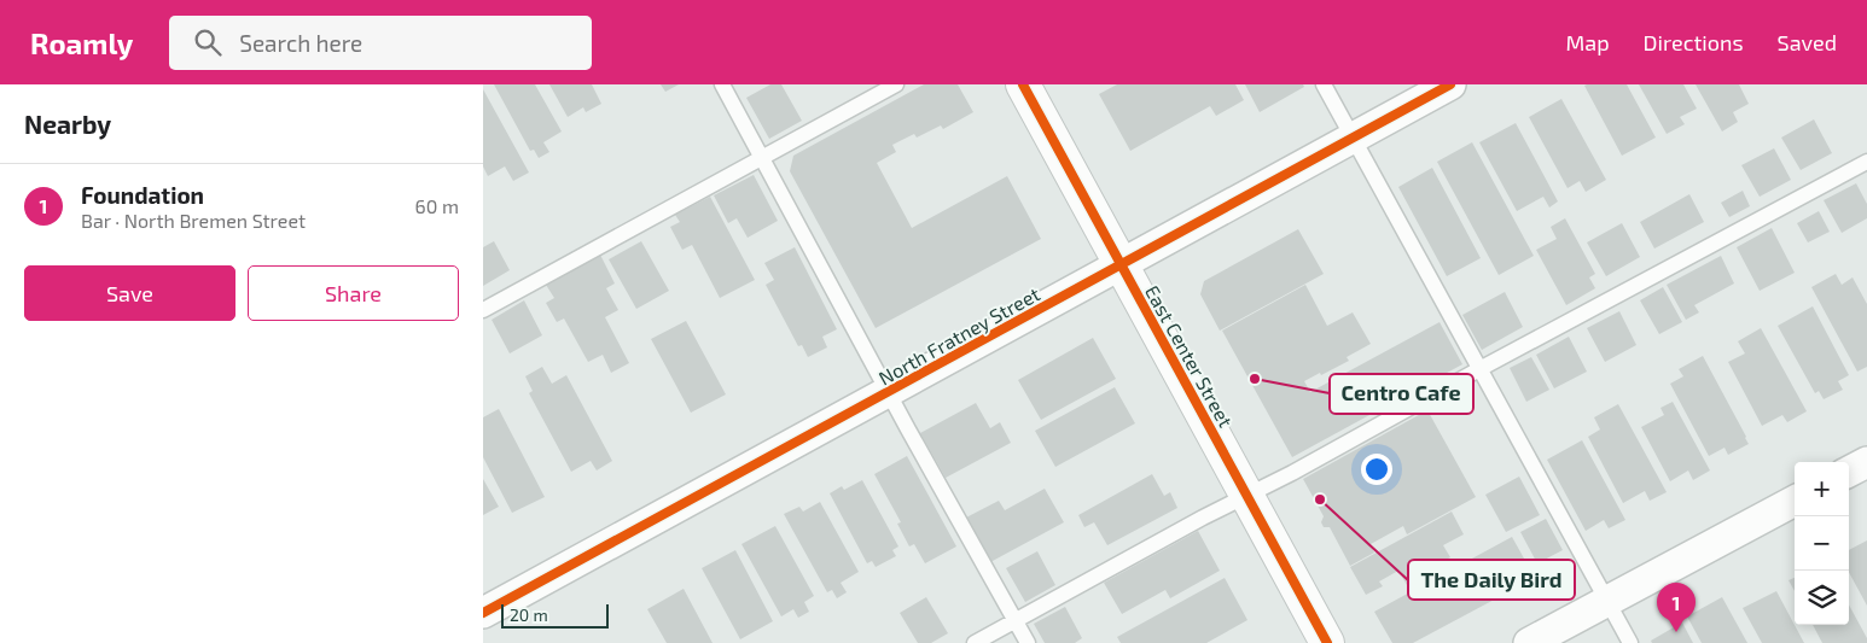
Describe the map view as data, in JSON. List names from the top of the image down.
{
  "streets": {
    "street": ["North Fratney Street", "East Center Street"]
  },
  "crossings": [
    ["North Fratney Street", "East Center Street"]
  ],
  "places": ["Centro Cafe", "The Daily Bird"],
  "scale_bar": "20 m",
  "page": {
    "header": "Roamly",
    "search": "Search here",
    "nav": ["Map", "Directions", "Saved"],
    "heading": "Nearby",
    "list": [
      {
        "mark": "1",
        "name": "Foundation",
        "note": "Bar · North Bremen Street",
        "value": "60 m"
      }
    ],
    "buttons": ["Save", "Share"],
    "map_buttons": ["+", "−"],
    "pins": "1",
    "scale": "20 m"
  }
}
